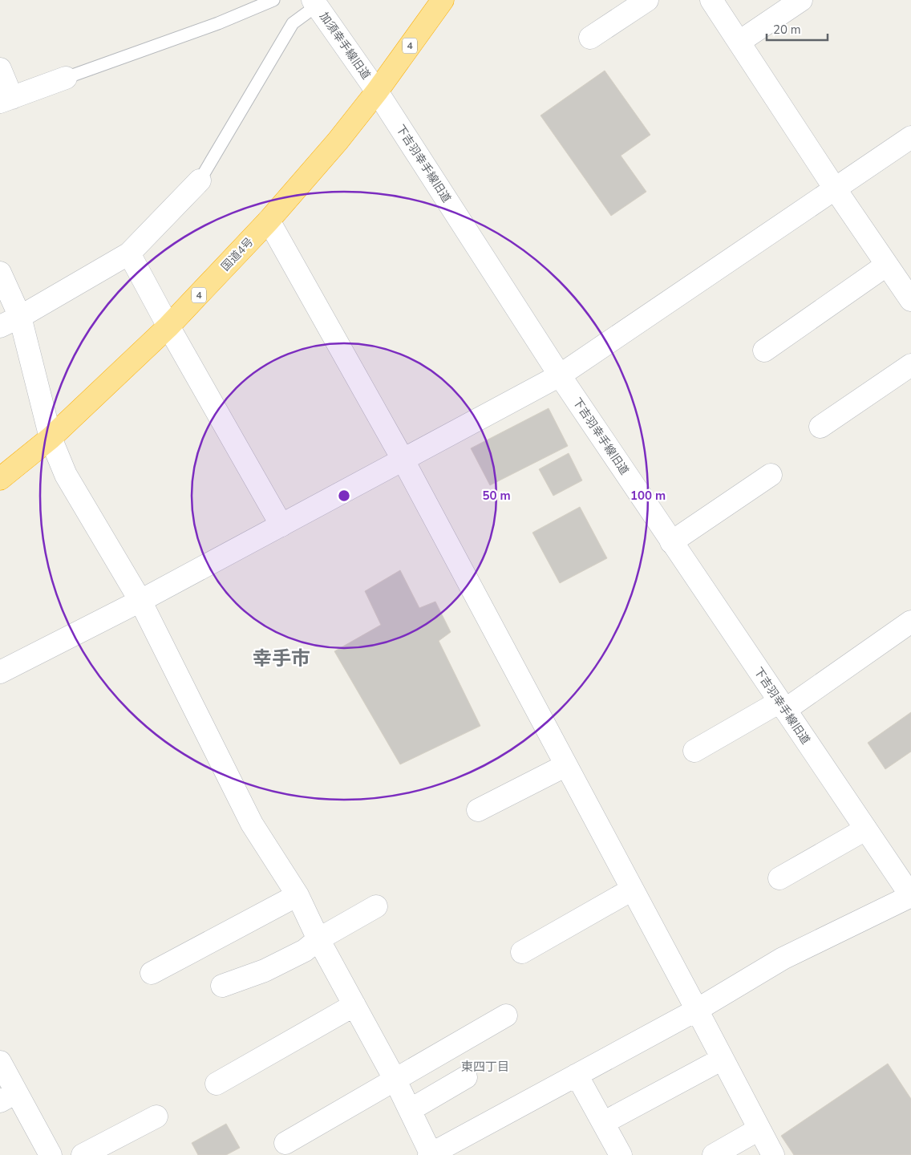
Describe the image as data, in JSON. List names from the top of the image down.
{
  "streets": {
    "highway": ["4", "国道4号"],
    "street": ["加須幸手線旧道", "下吉羽幸手線旧道"]
  },
  "crossings": [
    ["加須幸手線旧道", "下吉羽幸手線旧道"],
    ["加須幸手線旧道", "国道4号"],
    ["下吉羽幸手線旧道", "国道4号"]
  ],
  "districts": ["幸手市", "東四丁目"],
  "scale_bar": "20 m",
  "rings": ["50 m", "100 m"]
}
